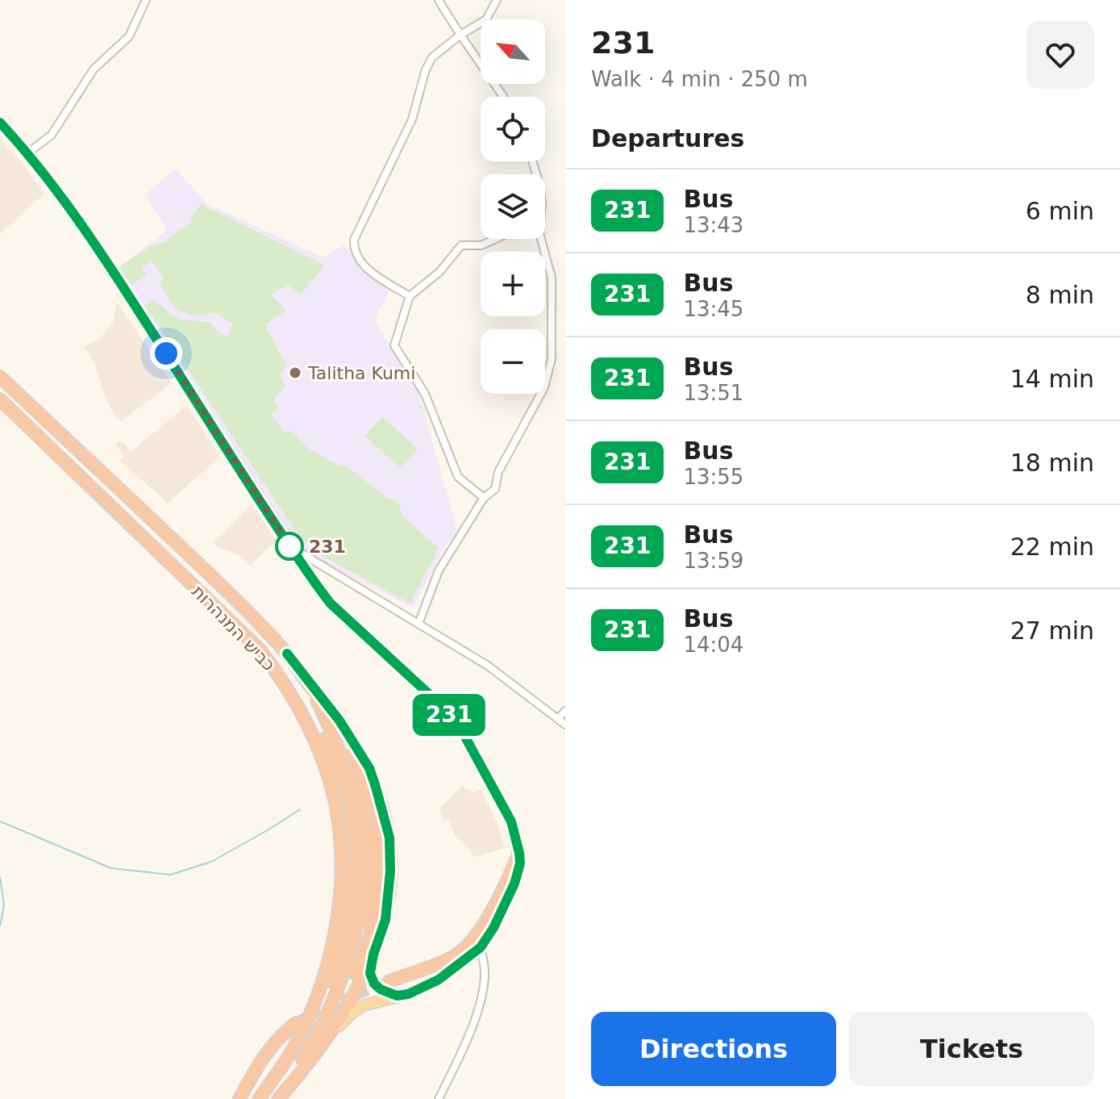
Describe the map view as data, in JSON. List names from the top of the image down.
{
  "streets": {
    "highway": ["כביש המנהרות"]
  },
  "places": ["Talitha Kumi", "231"],
  "lines": ["bus line 231"],
  "north": "top left",
  "page": {
    "on_map": "231",
    "heading": [
      ["231", "Walk · 4 min · 250 m"],
      "Departures"
    ],
    "map_buttons": ["+", "−"],
    "list": [
      {
        "mark": "231",
        "name": "Bus",
        "note": "13:43",
        "value": "6 min"
      },
      {
        "mark": "231",
        "name": "Bus",
        "note": "13:45",
        "value": "8 min"
      },
      {
        "mark": "231",
        "name": "Bus",
        "note": "13:51",
        "value": "14 min"
      },
      {
        "mark": "231",
        "name": "Bus",
        "note": "13:55",
        "value": "18 min"
      },
      {
        "mark": "231",
        "name": "Bus",
        "note": "13:59",
        "value": "22 min"
      },
      {
        "mark": "231",
        "name": "Bus",
        "note": "14:04",
        "value": "27 min"
      }
    ],
    "buttons": ["Directions", "Tickets"]
  }
}
